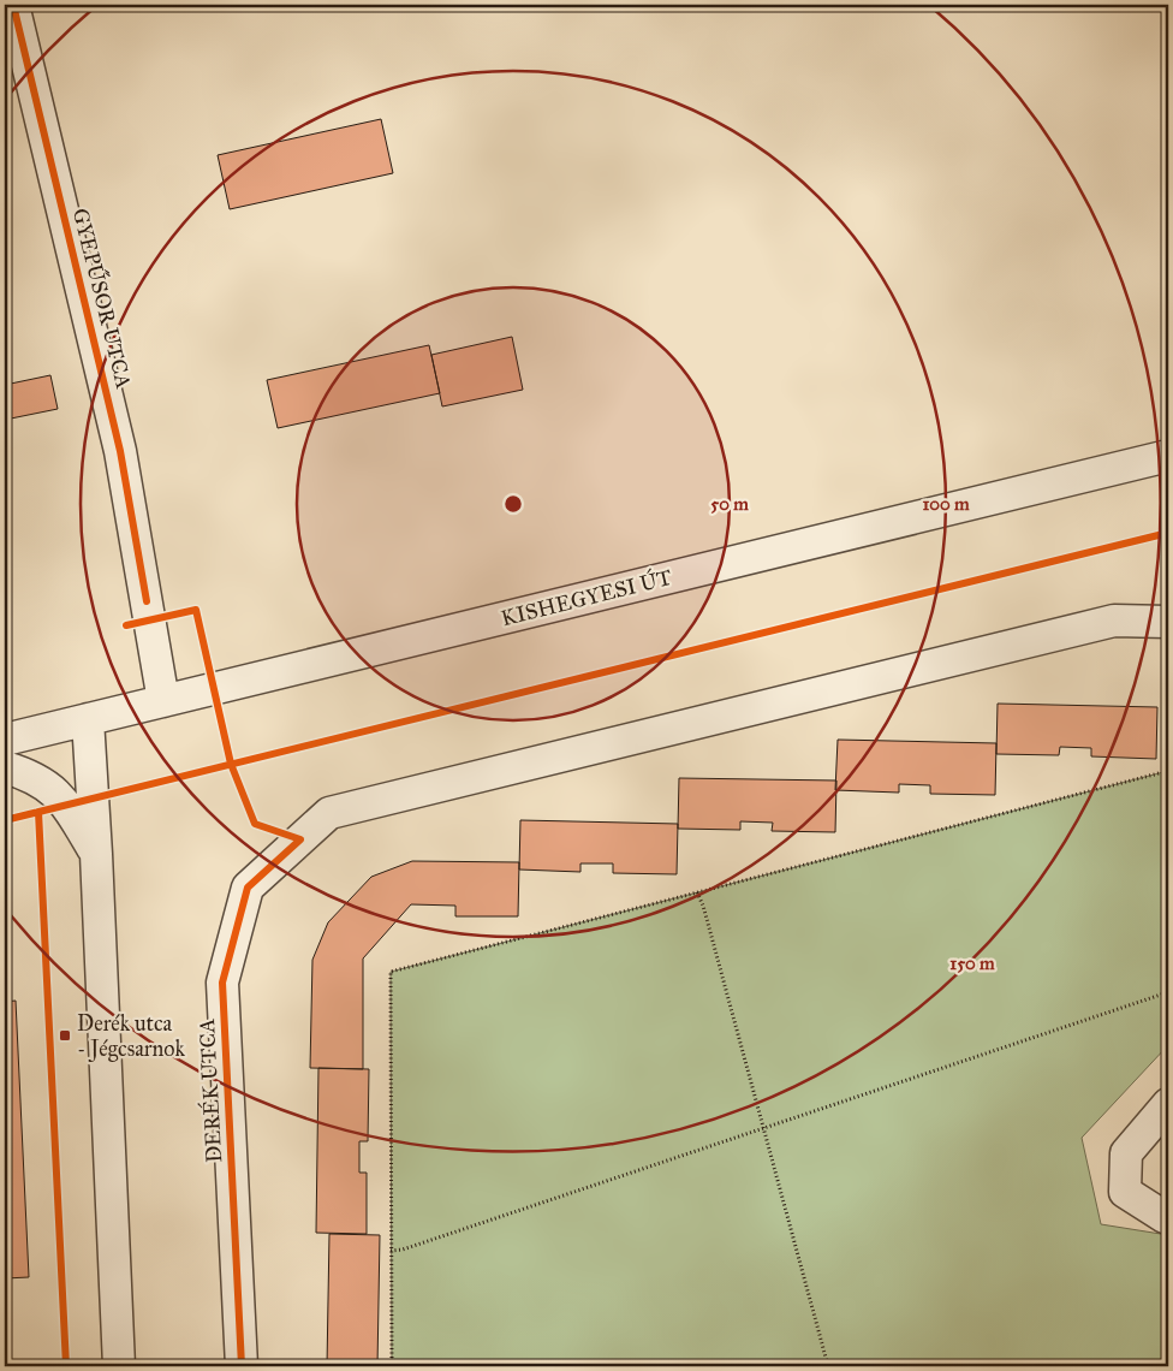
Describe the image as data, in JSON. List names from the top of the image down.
{
  "streets": {
    "street": ["GYEPŰSOR UTCA", "KISHEGYESI ÚT", "DERÉK UTCA"]
  },
  "crossings": [
    ["GYEPŰSOR UTCA", "KISHEGYESI ÚT"]
  ],
  "places": {
    "transit": ["Derék utca - Jégcsarnok"]
  },
  "rings": ["50 m", "100 m", "150 m"]
}
